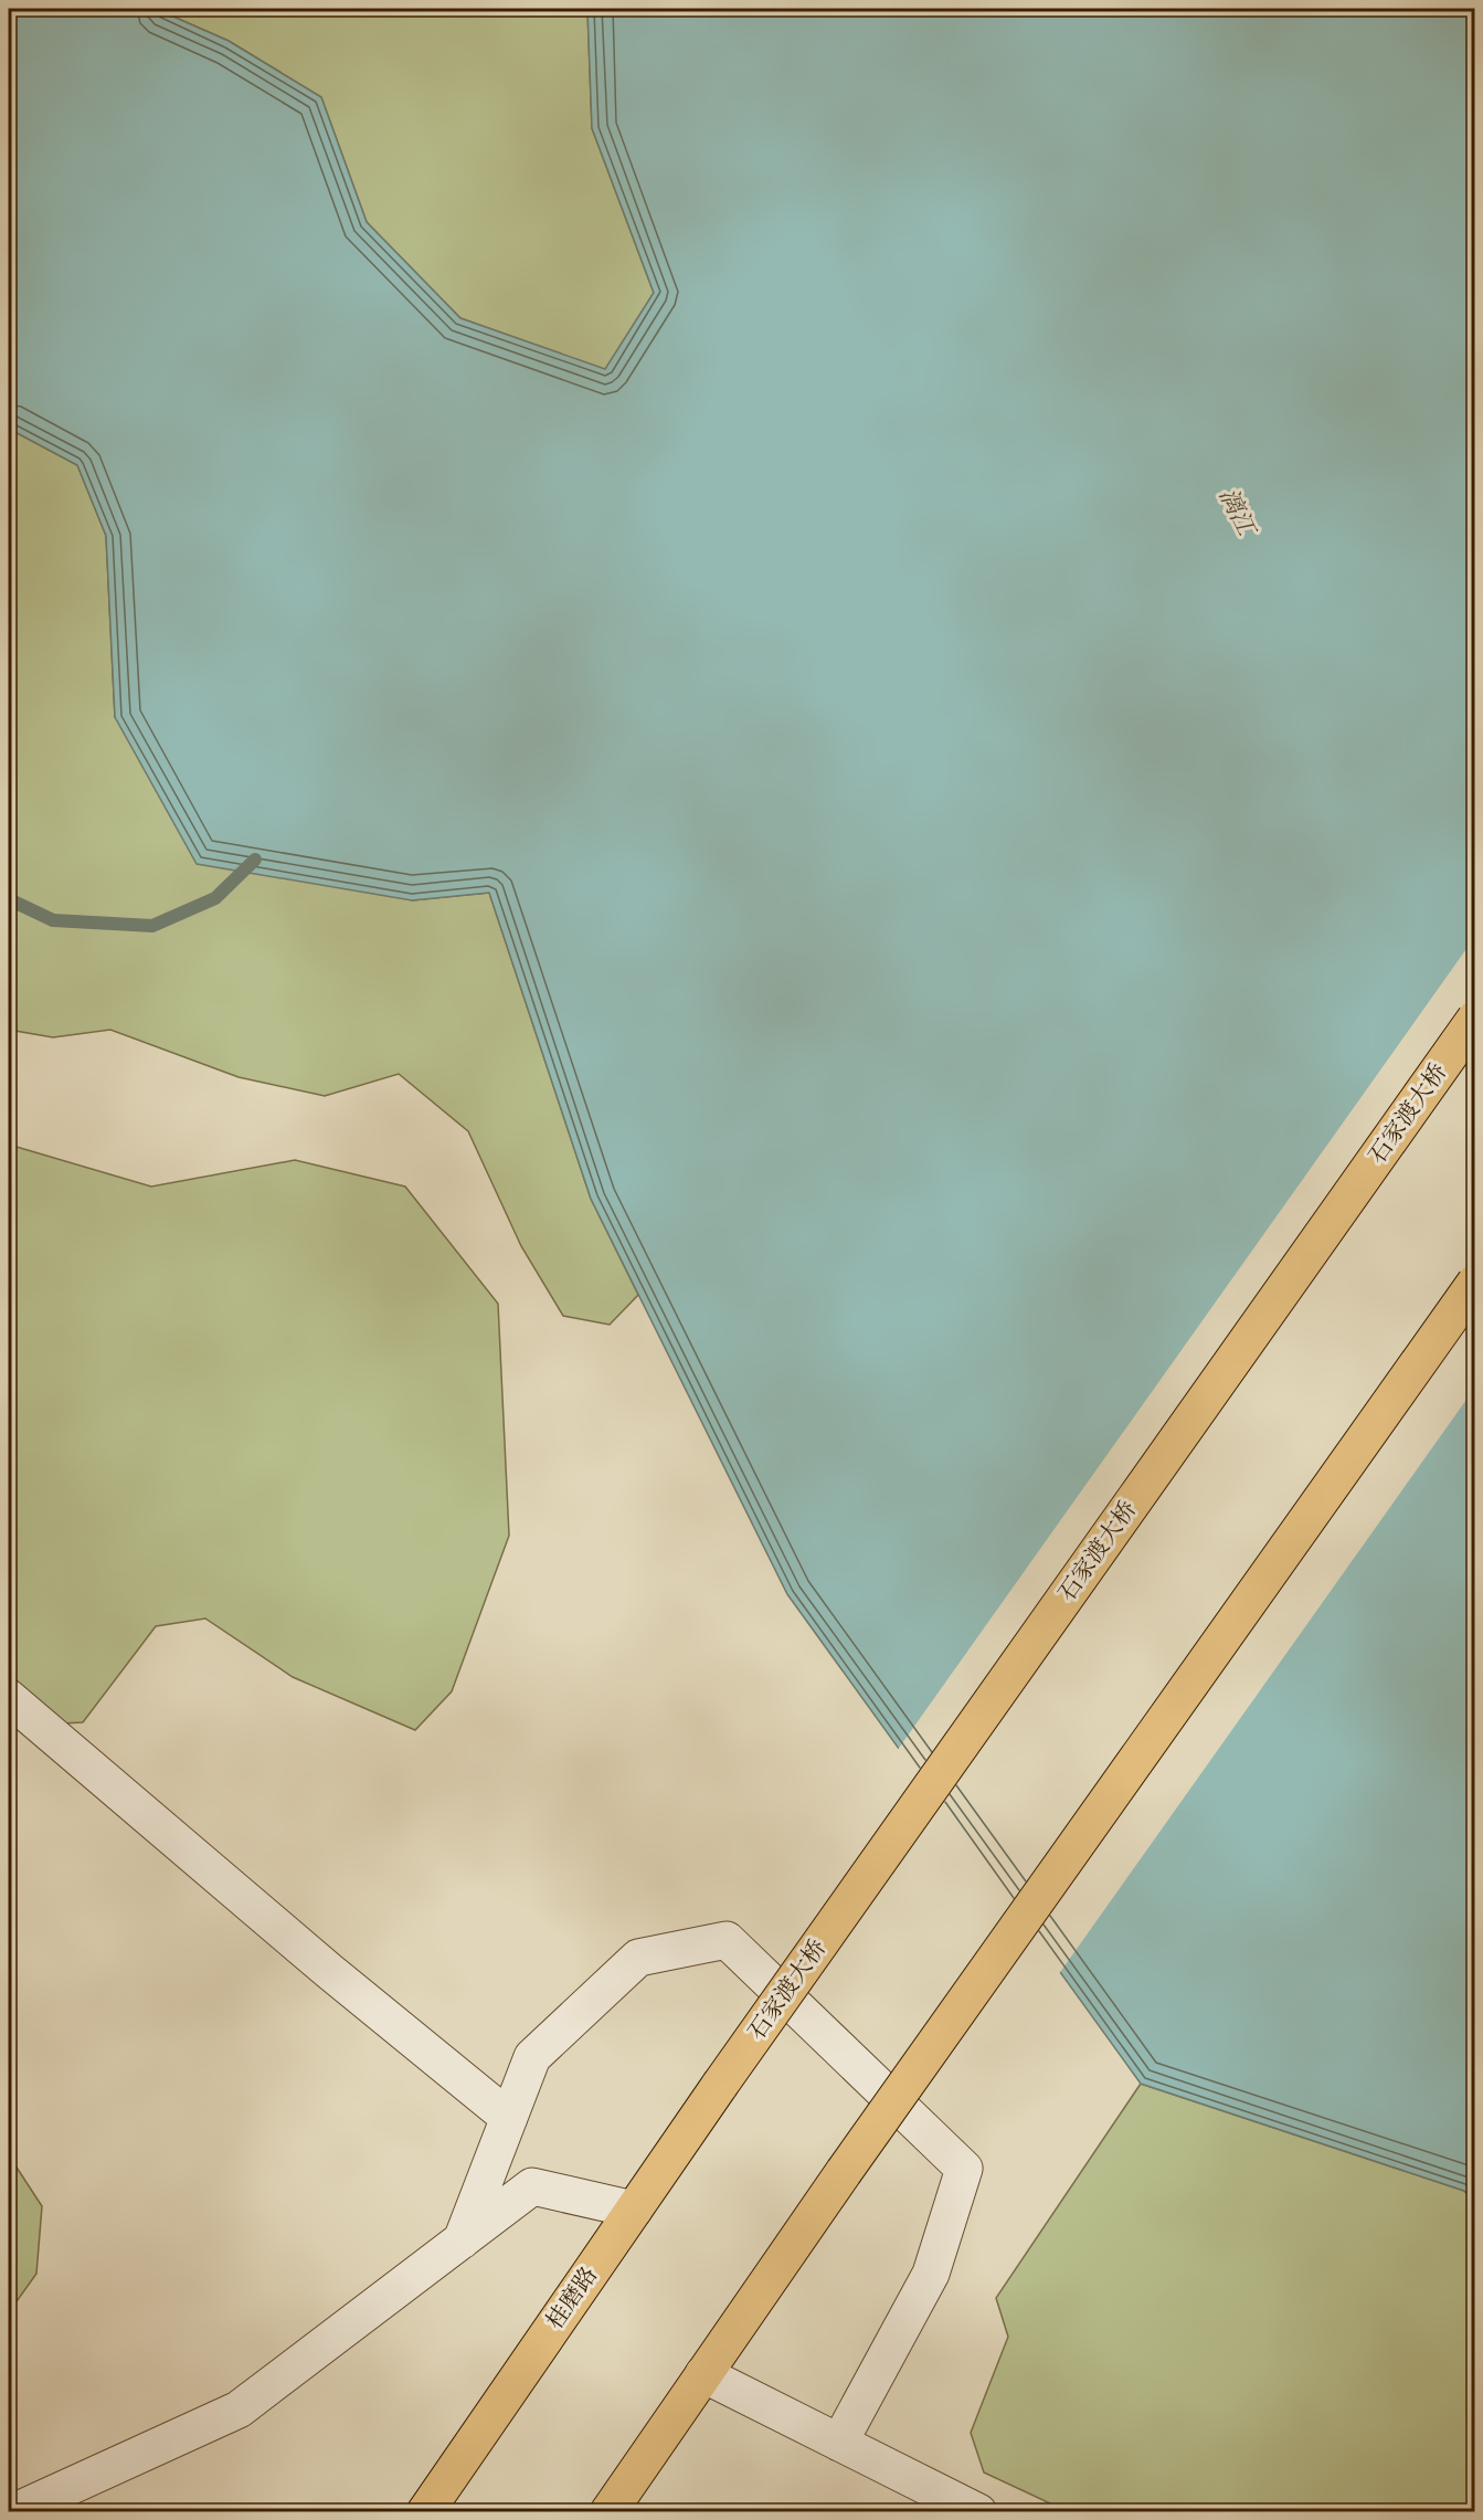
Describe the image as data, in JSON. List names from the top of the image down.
{
  "streets": {
    "main road": ["石家渡大桥", "桂磨路"]
  },
  "crossings": [
    ["石家渡大桥", "桂磨路"]
  ],
  "water": ["漓江"]
}
